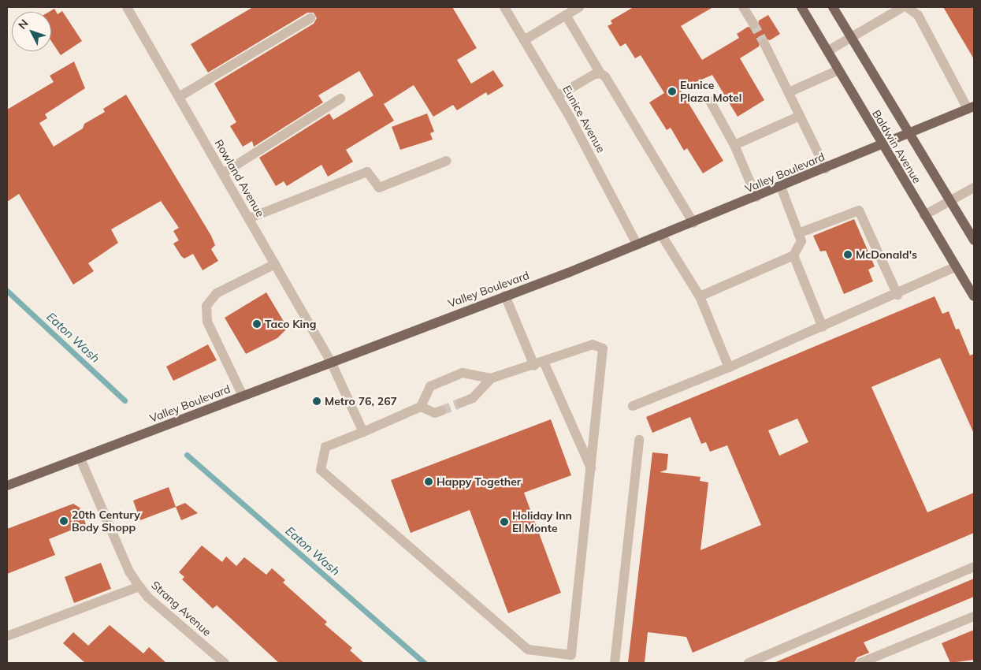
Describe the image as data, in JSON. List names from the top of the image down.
{
  "streets": {
    "main road": ["Baldwin Avenue", "Valley Boulevard"],
    "street": ["Eunice Avenue", "Rowland Avenue", "Strang Avenue"]
  },
  "crossings": [
    ["Eunice Avenue", "Valley Boulevard"],
    ["Baldwin Avenue", "Valley Boulevard"],
    ["Valley Boulevard", "Rowland Avenue"],
    ["Valley Boulevard", "Strang Avenue"]
  ],
  "water": ["Eaton Wash"],
  "places": [
    "Eunice Plaza Motel",
    "McDonald's",
    "Taco King",
    "Metro 76, 267",
    "Happy Together",
    "20th Century Body Shopp",
    "Holiday Inn El Monte"
  ],
  "north": "top left"
}
